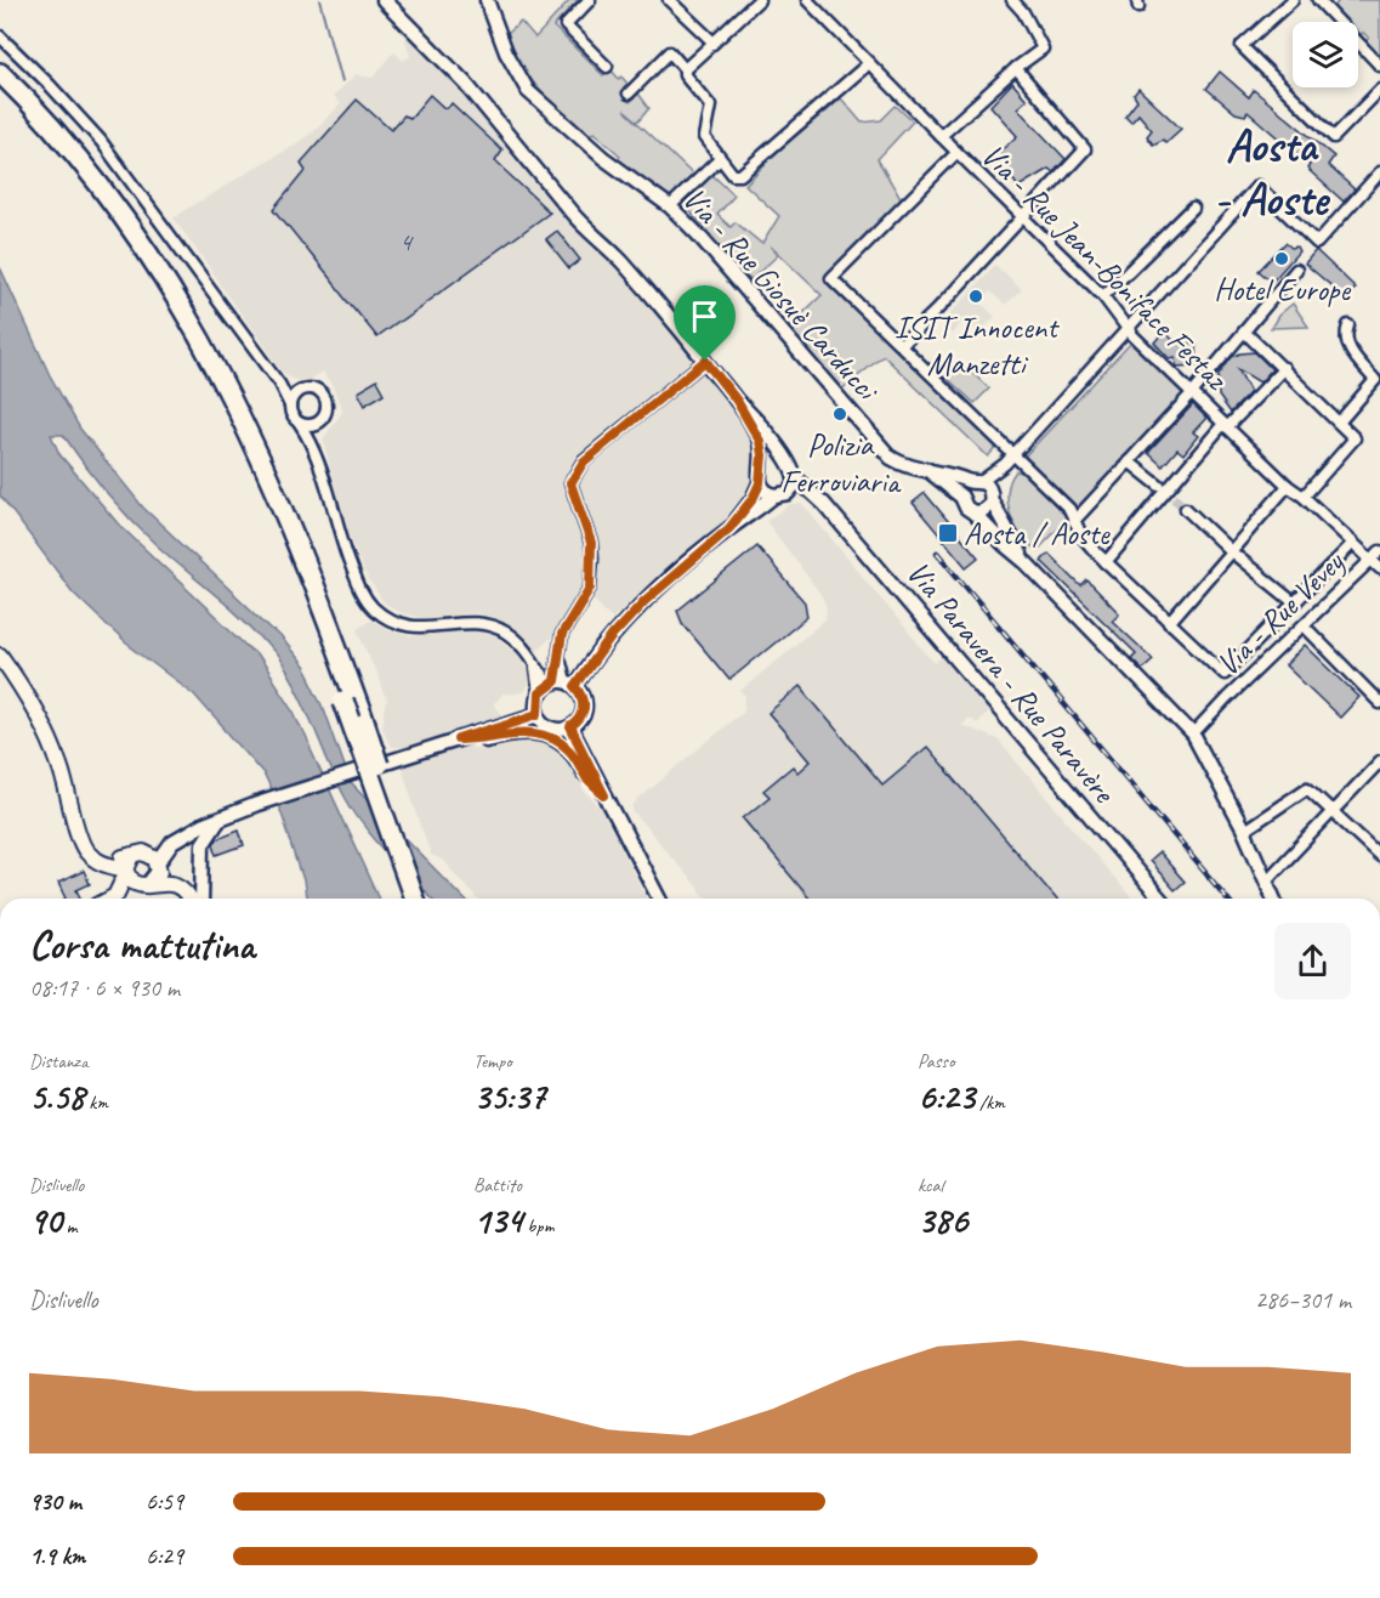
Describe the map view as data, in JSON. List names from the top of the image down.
{
  "streets": {
    "street": [
      "Via - Rue Jean-Boniface Festaz",
      "Via - Rue Giosuè Carducci",
      "Via - Rue Vevey",
      "Via Paravera - Rue Paravère"
    ]
  },
  "crossings": [
    ["Via - Rue Jean-Boniface Festaz", "Via - Rue Vevey"]
  ],
  "districts": ["Aosta - Aoste"],
  "places": {
    "other": ["Hotel Europe", "ISIT Innocent Manzetti", "Polizia Ferroviaria"],
    "transit": ["Aosta / Aoste"]
  },
  "house_numbers": ["4"],
  "page": {
    "heading": ["Corsa mattutina", "08:17 · 6 × 930 m"],
    "stats": [
      ["Distanza", "5.58 km"],
      ["Tempo", "35:37"],
      ["Passo", "6:23 /km"],
      ["Dislivello", "90 m"],
      ["Battito", "134 bpm"],
      ["kcal", "386"]
    ],
    "chart": ["Dislivello", "286–301 m"],
    "list": [
      {
        "name": "930 m",
        "note": "6:59"
      },
      {
        "name": "1.9 km",
        "note": "6:29"
      }
    ]
  }
}
